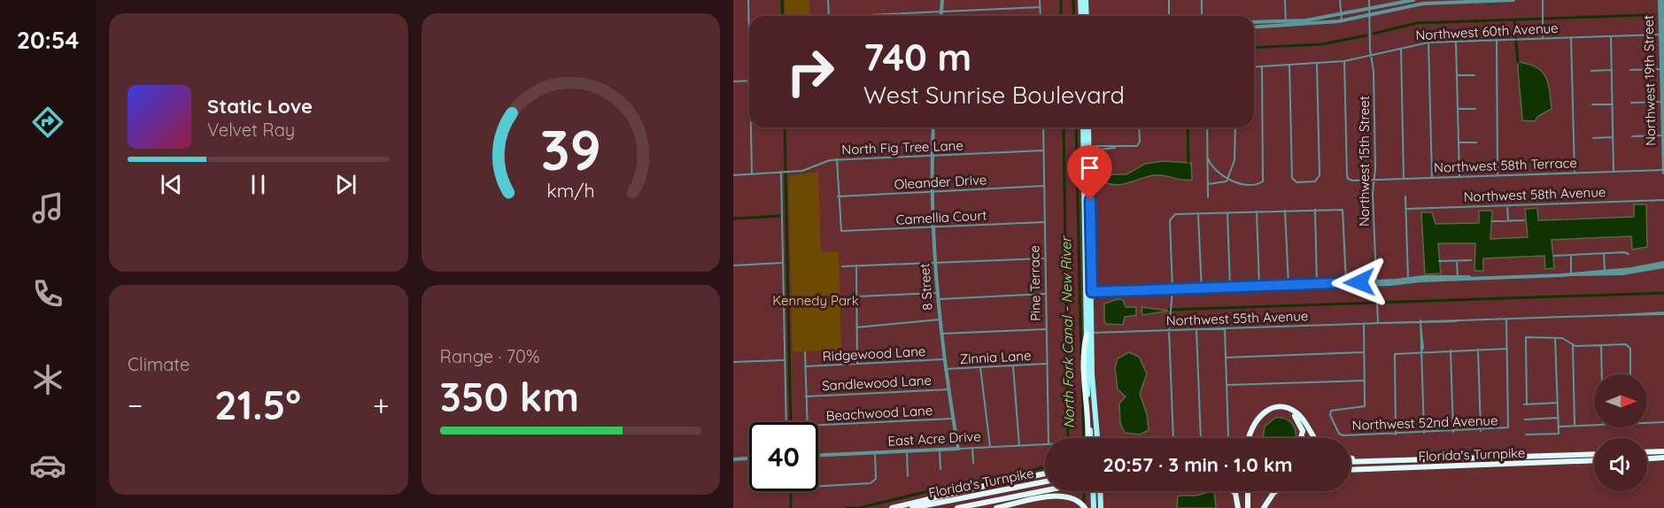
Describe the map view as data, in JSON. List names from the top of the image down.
{
  "streets": {
    "highway": ["Florida's Turnpike"],
    "street": [
      "Northwest 60th Avenue",
      "Northwest 19th Street",
      "North Fig Tree Lane",
      "Northwest 15th Street",
      "Northwest 58th Terrace",
      "Oleander Drive",
      "Northwest 58th Avenue",
      "Camellia Court",
      "Pine Terrace",
      "8 Street",
      "Northwest 55th Avenue",
      "Ridgewood Lane",
      "Zinnia Lane",
      "Sandlewood Lane",
      "Beachwood Lane",
      "Northwest 52nd Avenue",
      "East Acre Drive"
    ]
  },
  "crossings": [
    ["Northwest 60th Avenue", "Northwest 19th Street"],
    ["Northwest 60th Avenue", "Northwest 15th Street"],
    ["Northwest 60th Avenue", "Northwest 58th Terrace"],
    ["Northwest 19th Street", "Northwest 58th Terrace"],
    ["North Fig Tree Lane", "Pine Terrace"],
    ["North Fig Tree Lane", "8 Street"],
    ["Northwest 15th Street", "Northwest 58th Terrace"],
    ["Northwest 15th Street", "Northwest 55th Avenue"],
    ["Oleander Drive", "Camellia Court"],
    ["Oleander Drive", "Pine Terrace"],
    ["Oleander Drive", "8 Street"],
    ["Camellia Court", "Pine Terrace"],
    ["Camellia Court", "8 Street"],
    ["Pine Terrace", "Zinnia Lane"],
    ["8 Street", "Ridgewood Lane"],
    ["8 Street", "Zinnia Lane"],
    ["8 Street", "Sandlewood Lane"],
    ["8 Street", "Beachwood Lane"],
    ["8 Street", "East Acre Drive"]
  ],
  "water": ["North Fork Canal - New River"],
  "parks": ["Kennedy Park"],
  "north": "right",
  "page": {
    "tabs": "20:54",
    "turn": ["740 m", "West Sunrise Boulevard"],
    "song": ["Static Love", "Velvet Ray"],
    "tile": [
      "Climate",
      ["Range · 70%", "350 km"]
    ],
    "heat": ["−", "21.5°", "+"],
    "limit": "40",
    "trip": "20:57 · 3 min · 1.0 km",
    "gauge": ["39", "km/h"]
  }
}
